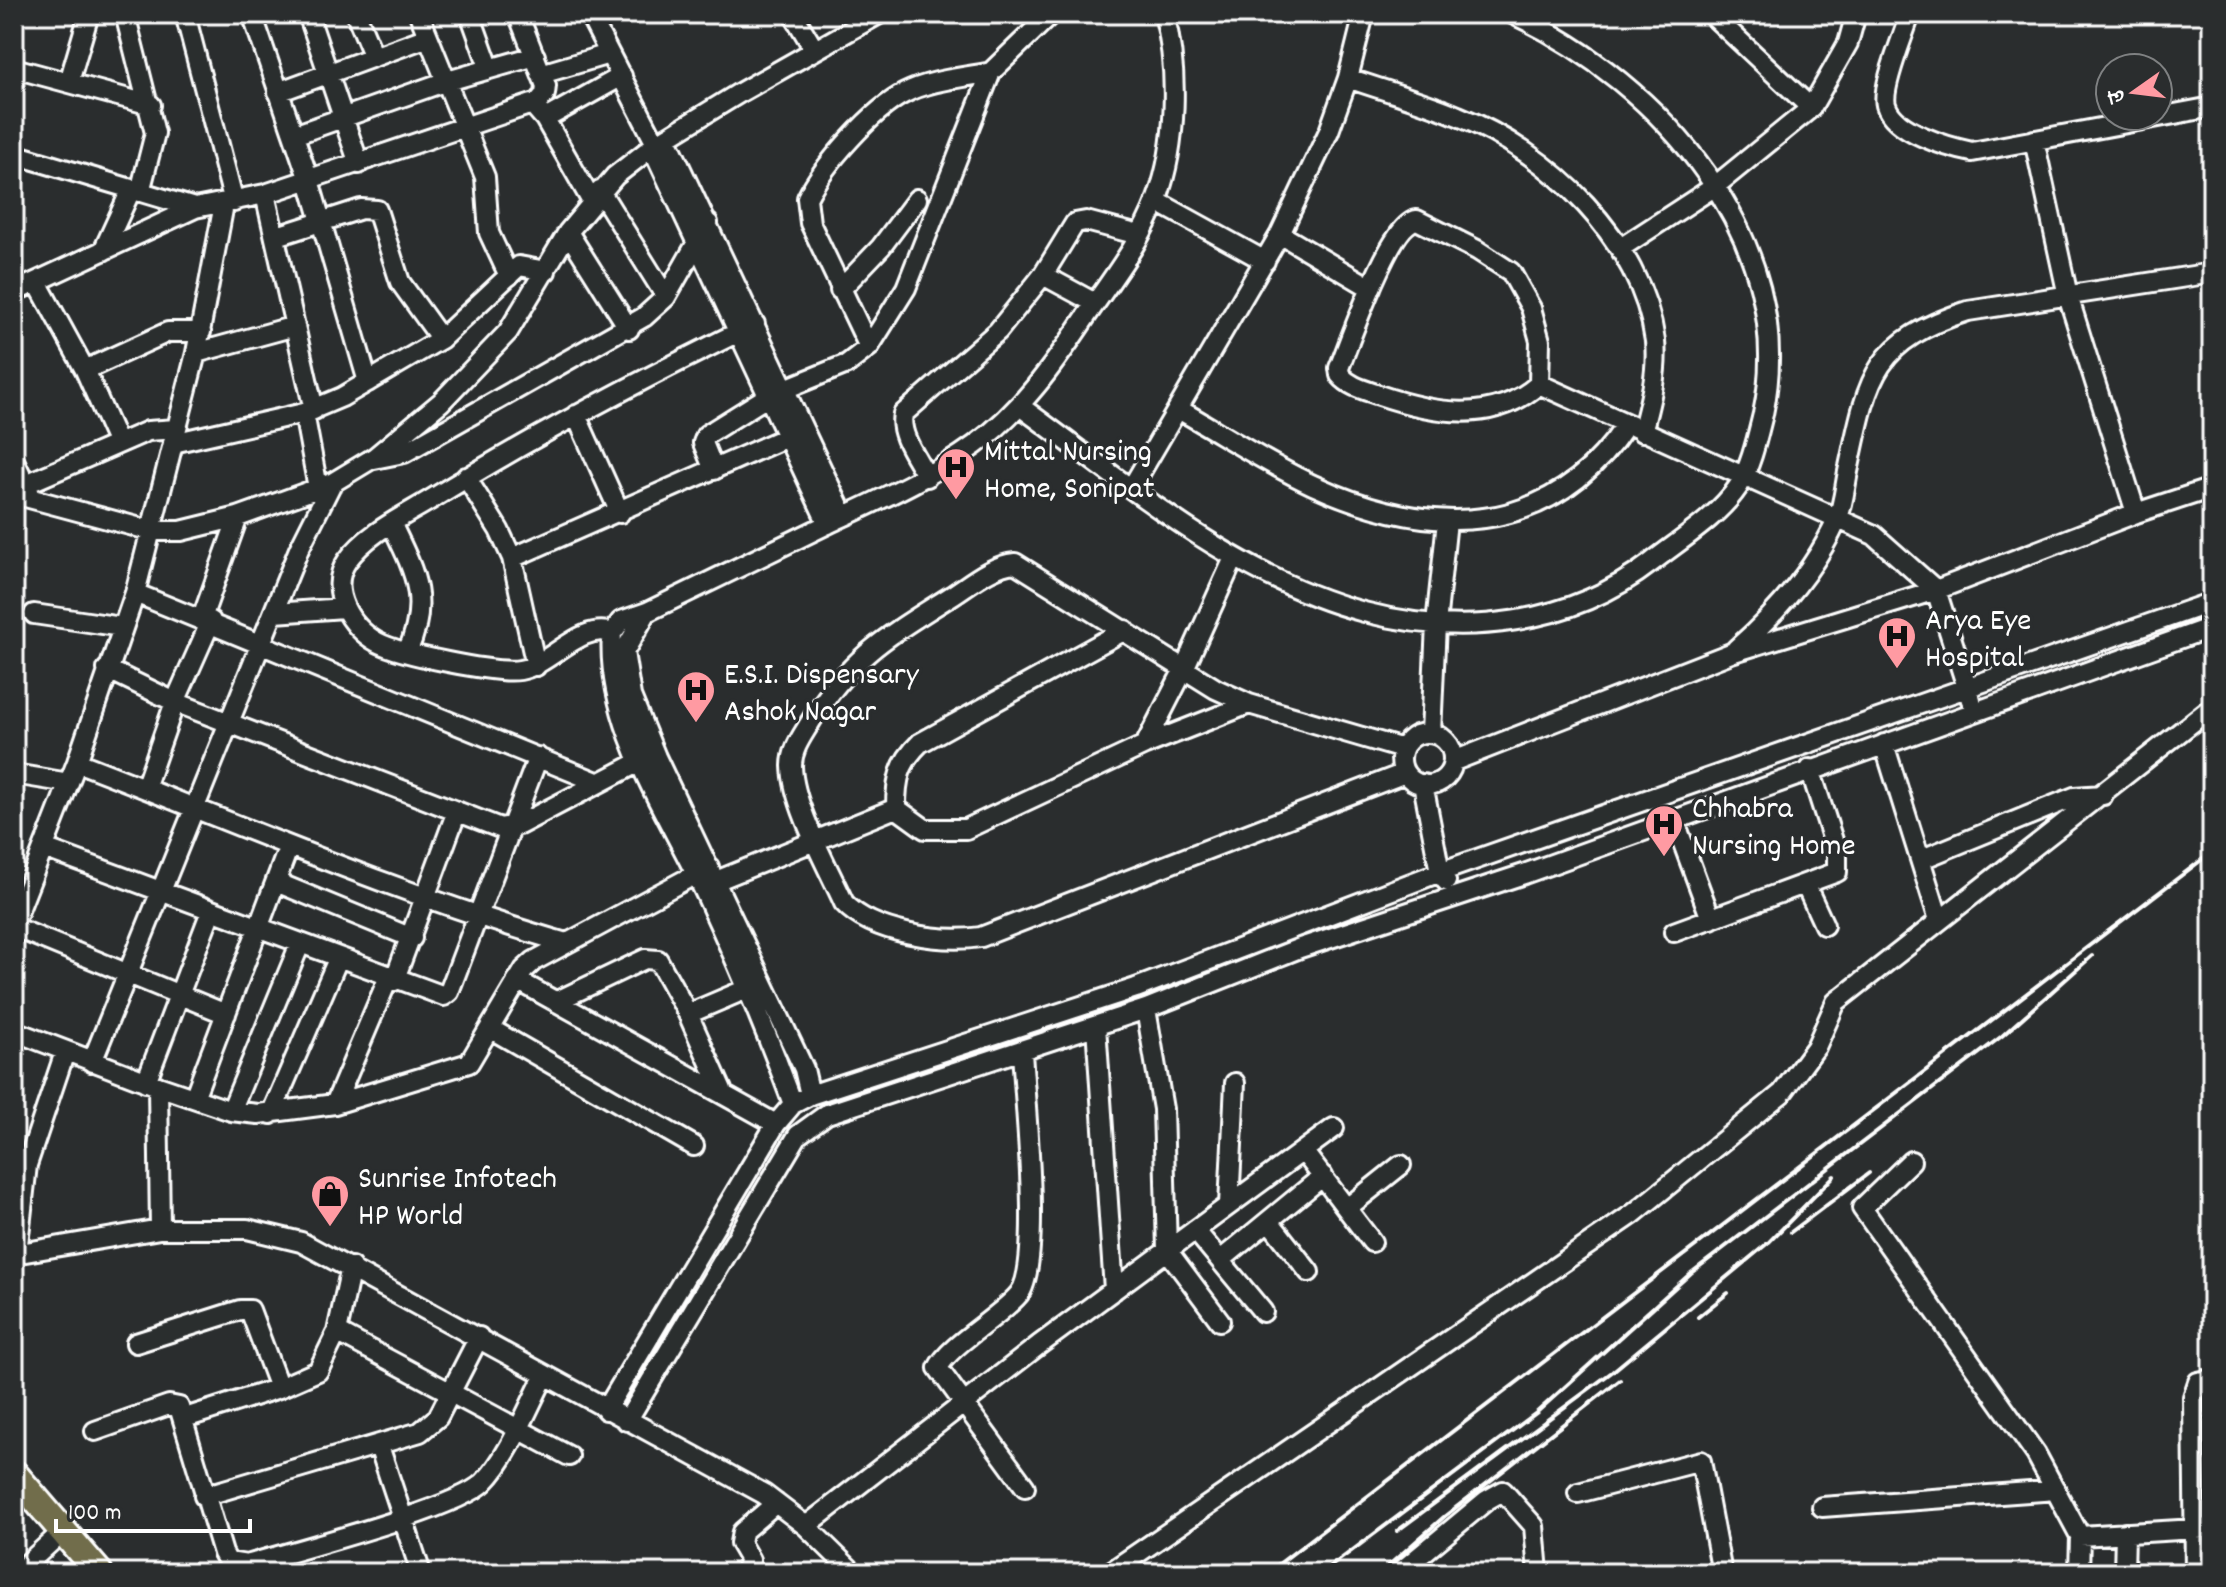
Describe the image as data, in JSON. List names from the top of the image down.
{
  "places": {
    "hospital": [
      "Mittal Nursing Home, Sonipat",
      "Arya Eye Hospital",
      "E.S.I. Dispensary Ashok Nagar",
      "Chhabra Nursing Home"
    ],
    "shop": ["Sunrise Infotech HP World"]
  },
  "scale_bar": "100 m",
  "north": "left"
}
